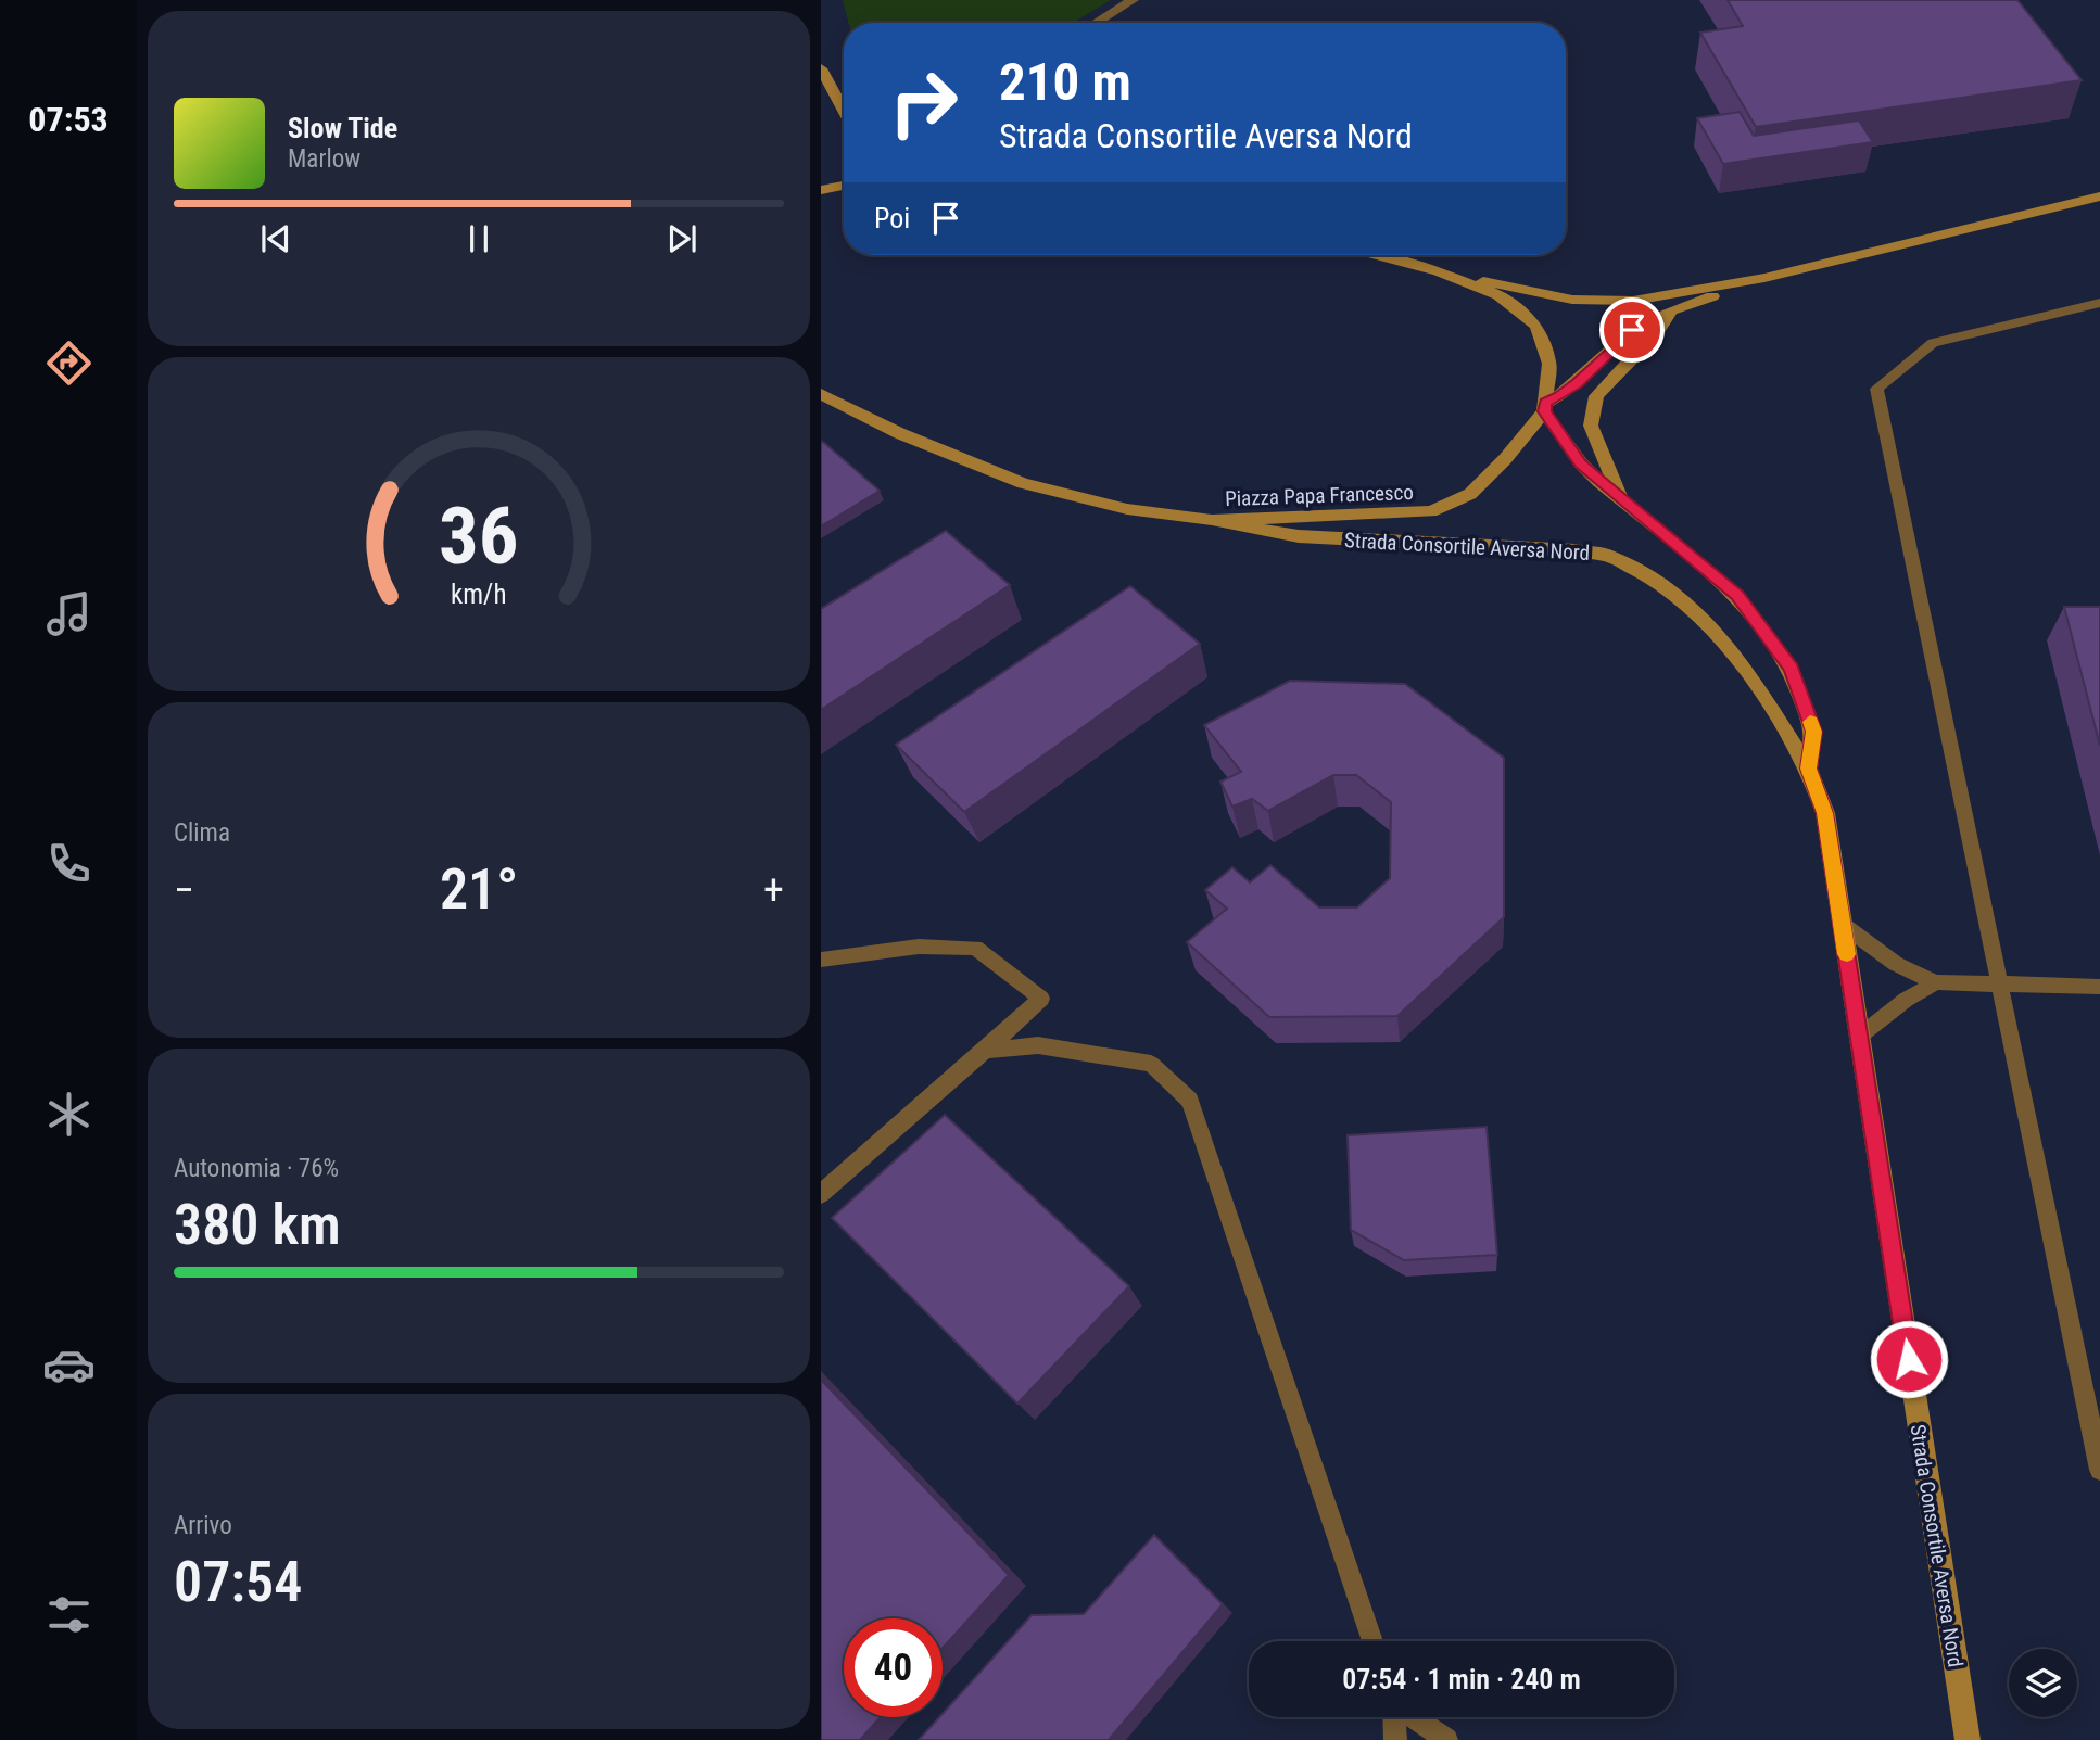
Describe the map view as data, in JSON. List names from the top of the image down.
{
  "streets": {
    "street": ["Piazza Papa Francesco", "Strada Consortile Aversa Nord"]
  },
  "crossings": [
    ["Piazza Papa Francesco", "Strada Consortile Aversa Nord"]
  ],
  "page": {
    "tabs": "07:53",
    "turn": ["210 m", "Strada Consortile Aversa Nord"],
    "song": ["Slow Tide", "Marlow"],
    "then": "Poi",
    "tile": [
      "Clima",
      ["Autonomia · 76%", "380 km"],
      ["Arrivo", "07:54"]
    ],
    "heat": ["−", "21°", "+"],
    "limit": "40",
    "trip": "07:54 · 1 min · 240 m",
    "gauge": ["36", "km/h"]
  }
}
